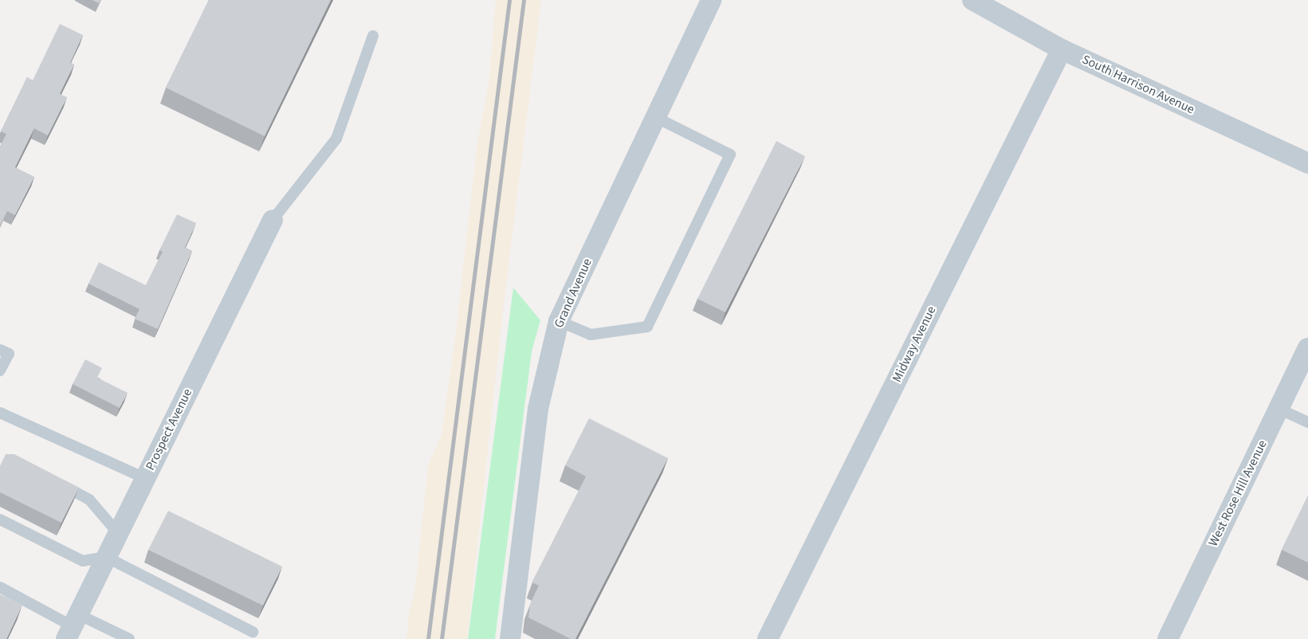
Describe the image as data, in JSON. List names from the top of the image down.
{
  "streets": {
    "street": [
      "South Harrison Avenue",
      "Grand Avenue",
      "Midway Avenue",
      "Prospect Avenue",
      "West Rose Hill Avenue"
    ]
  },
  "crossings": [
    ["South Harrison Avenue", "Midway Avenue"]
  ]
}
